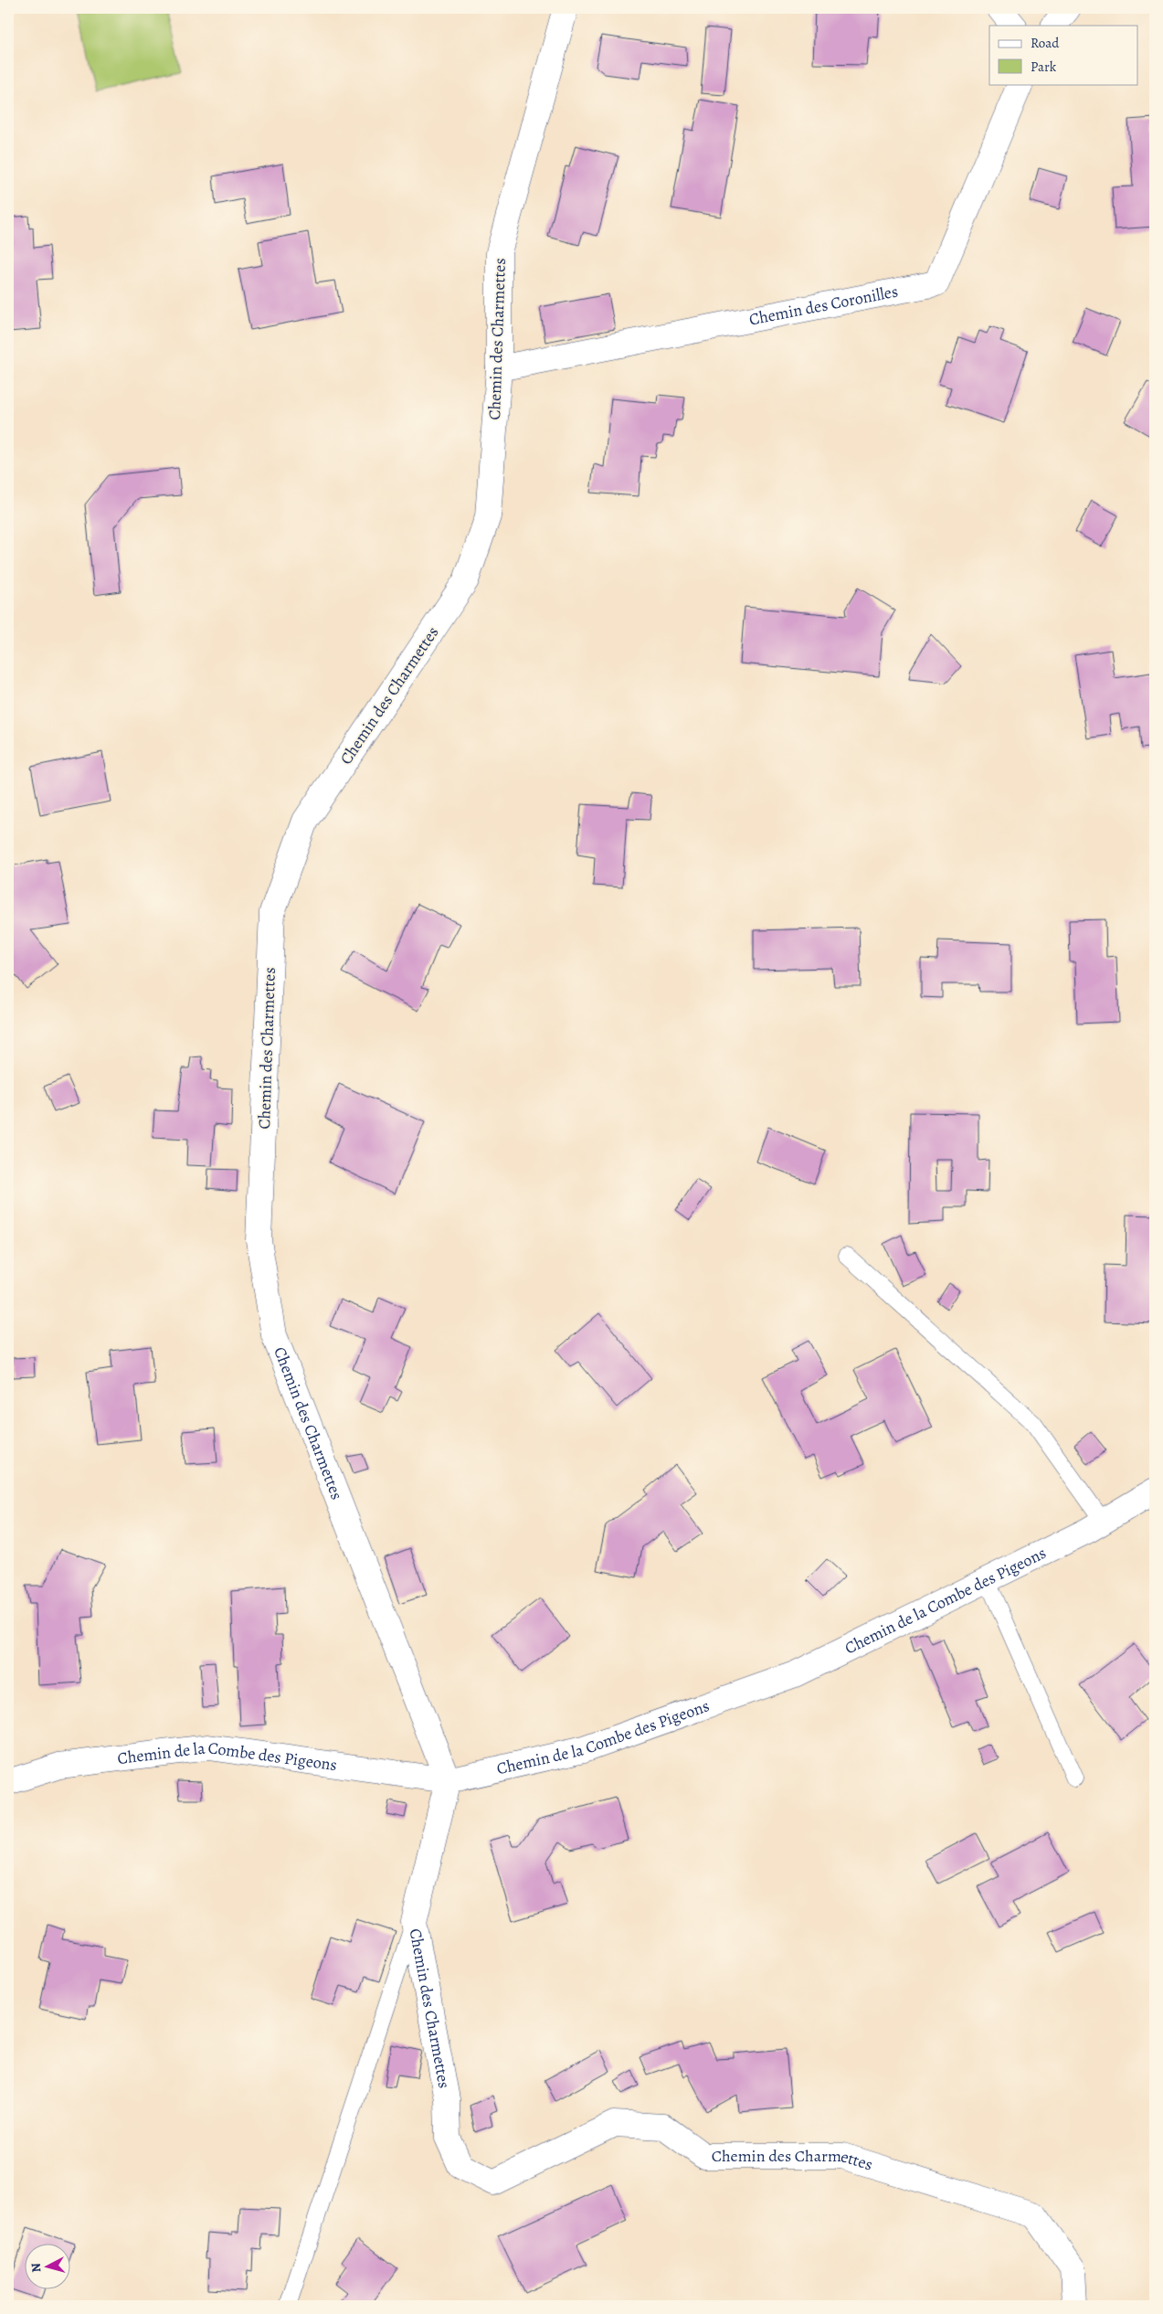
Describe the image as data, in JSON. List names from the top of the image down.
{
  "streets": {
    "street": ["Chemin des Coronilles", "Chemin des Charmettes", "Chemin de la Combe des Pigeons"]
  },
  "crossings": [
    ["Chemin des Coronilles", "Chemin des Charmettes"],
    ["Chemin des Charmettes", "Chemin de la Combe des Pigeons"]
  ],
  "legend": ["Road", "Park"],
  "north": "left"
}
